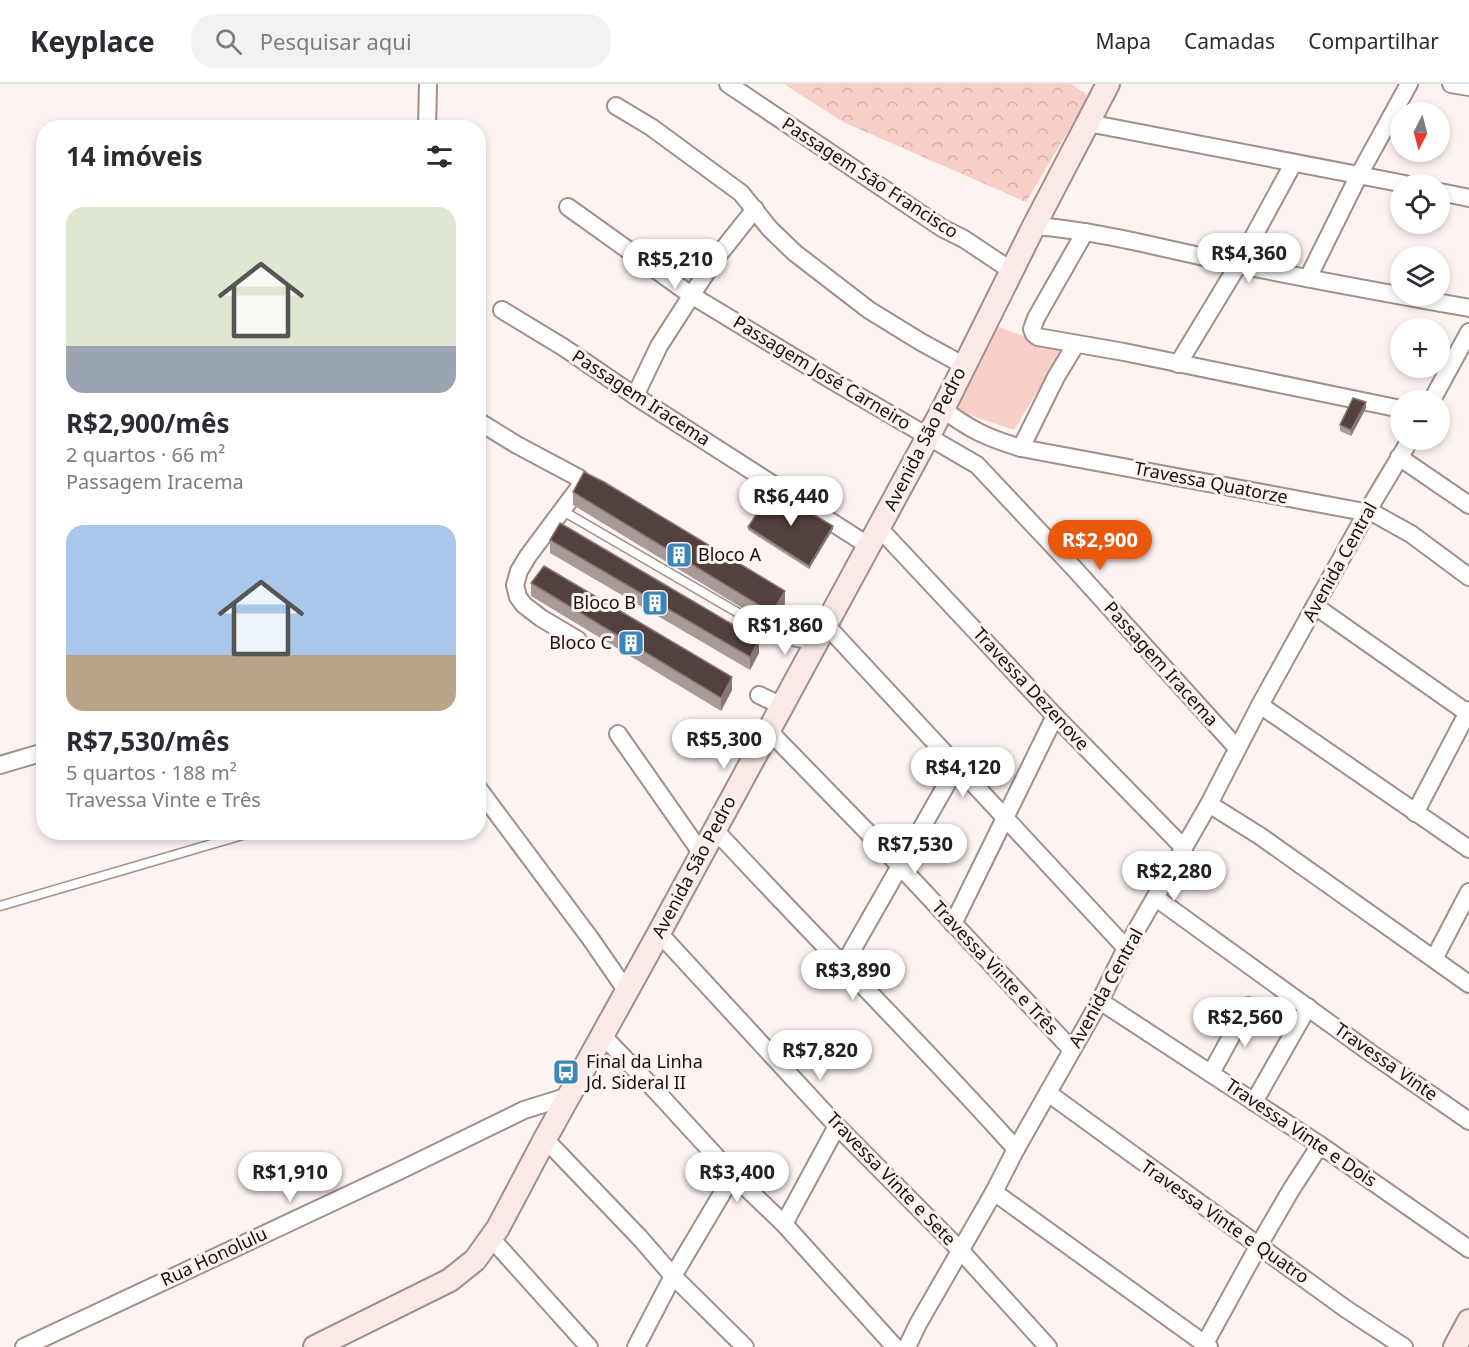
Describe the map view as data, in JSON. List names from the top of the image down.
{
  "streets": {
    "main road": ["Avenida São Pedro"],
    "street": [
      "Passagem São Francisco",
      "Passagem José Carneiro",
      "Passagem Iracema",
      "Travessa Quatorze",
      "Avenida Central",
      "Travessa Dezenove",
      "Travessa Vinte e Três",
      "Travessa Vinte",
      "Travessa Vinte e Dois",
      "Travessa Vinte e Sete",
      "Travessa Vinte e Quatro",
      "Rua Honolulu"
    ]
  },
  "crossings": [
    ["Passagem São Francisco", "Avenida São Pedro"],
    ["Passagem José Carneiro", "Passagem Iracema"],
    ["Passagem José Carneiro", "Avenida São Pedro"],
    ["Passagem Iracema", "Avenida São Pedro"],
    ["Passagem Iracema", "Avenida Central"],
    ["Passagem Iracema", "Travessa Dezenove"],
    ["Avenida São Pedro", "Travessa Quatorze"],
    ["Avenida São Pedro", "Travessa Dezenove"],
    ["Avenida São Pedro", "Travessa Vinte e Três"],
    ["Avenida São Pedro", "Travessa Vinte e Sete"],
    ["Avenida São Pedro", "Rua Honolulu"],
    ["Travessa Quatorze", "Avenida Central"],
    ["Avenida Central", "Travessa Dezenove"],
    ["Avenida Central", "Travessa Vinte e Três"],
    ["Avenida Central", "Travessa Vinte"],
    ["Avenida Central", "Travessa Vinte e Dois"],
    ["Avenida Central", "Travessa Vinte e Sete"],
    ["Avenida Central", "Travessa Vinte e Quatro"]
  ],
  "places": {
    "building": ["Bloco A", "Bloco B", "Bloco C"],
    "bus stop": ["Final da Linha Jd. Sideral II"]
  },
  "north": "bottom",
  "page": {
    "header": "Keyplace",
    "search": "Pesquisar aqui",
    "nav": ["Mapa", "Camadas", "Compartilhar"],
    "map_buttons": ["+", "−"],
    "heading": "14 imóveis",
    "list": [
      {
        "name": "R$2,900/mês",
        "note": "2 quartos · 66 m² · Passagem Iracema"
      },
      {
        "name": "R$7,530/mês",
        "note": "5 quartos · 188 m² · Travessa Vinte e Três"
      }
    ],
    "price": [
      "R$4,360",
      "R$5,210",
      "R$6,440",
      "R$2,900",
      "R$1,860",
      "R$5,300",
      "R$4,120",
      "R$7,530",
      "R$2,280",
      "R$3,890",
      "R$2,560",
      "R$7,820",
      "R$1,910",
      "R$3,400"
    ]
  }
}
